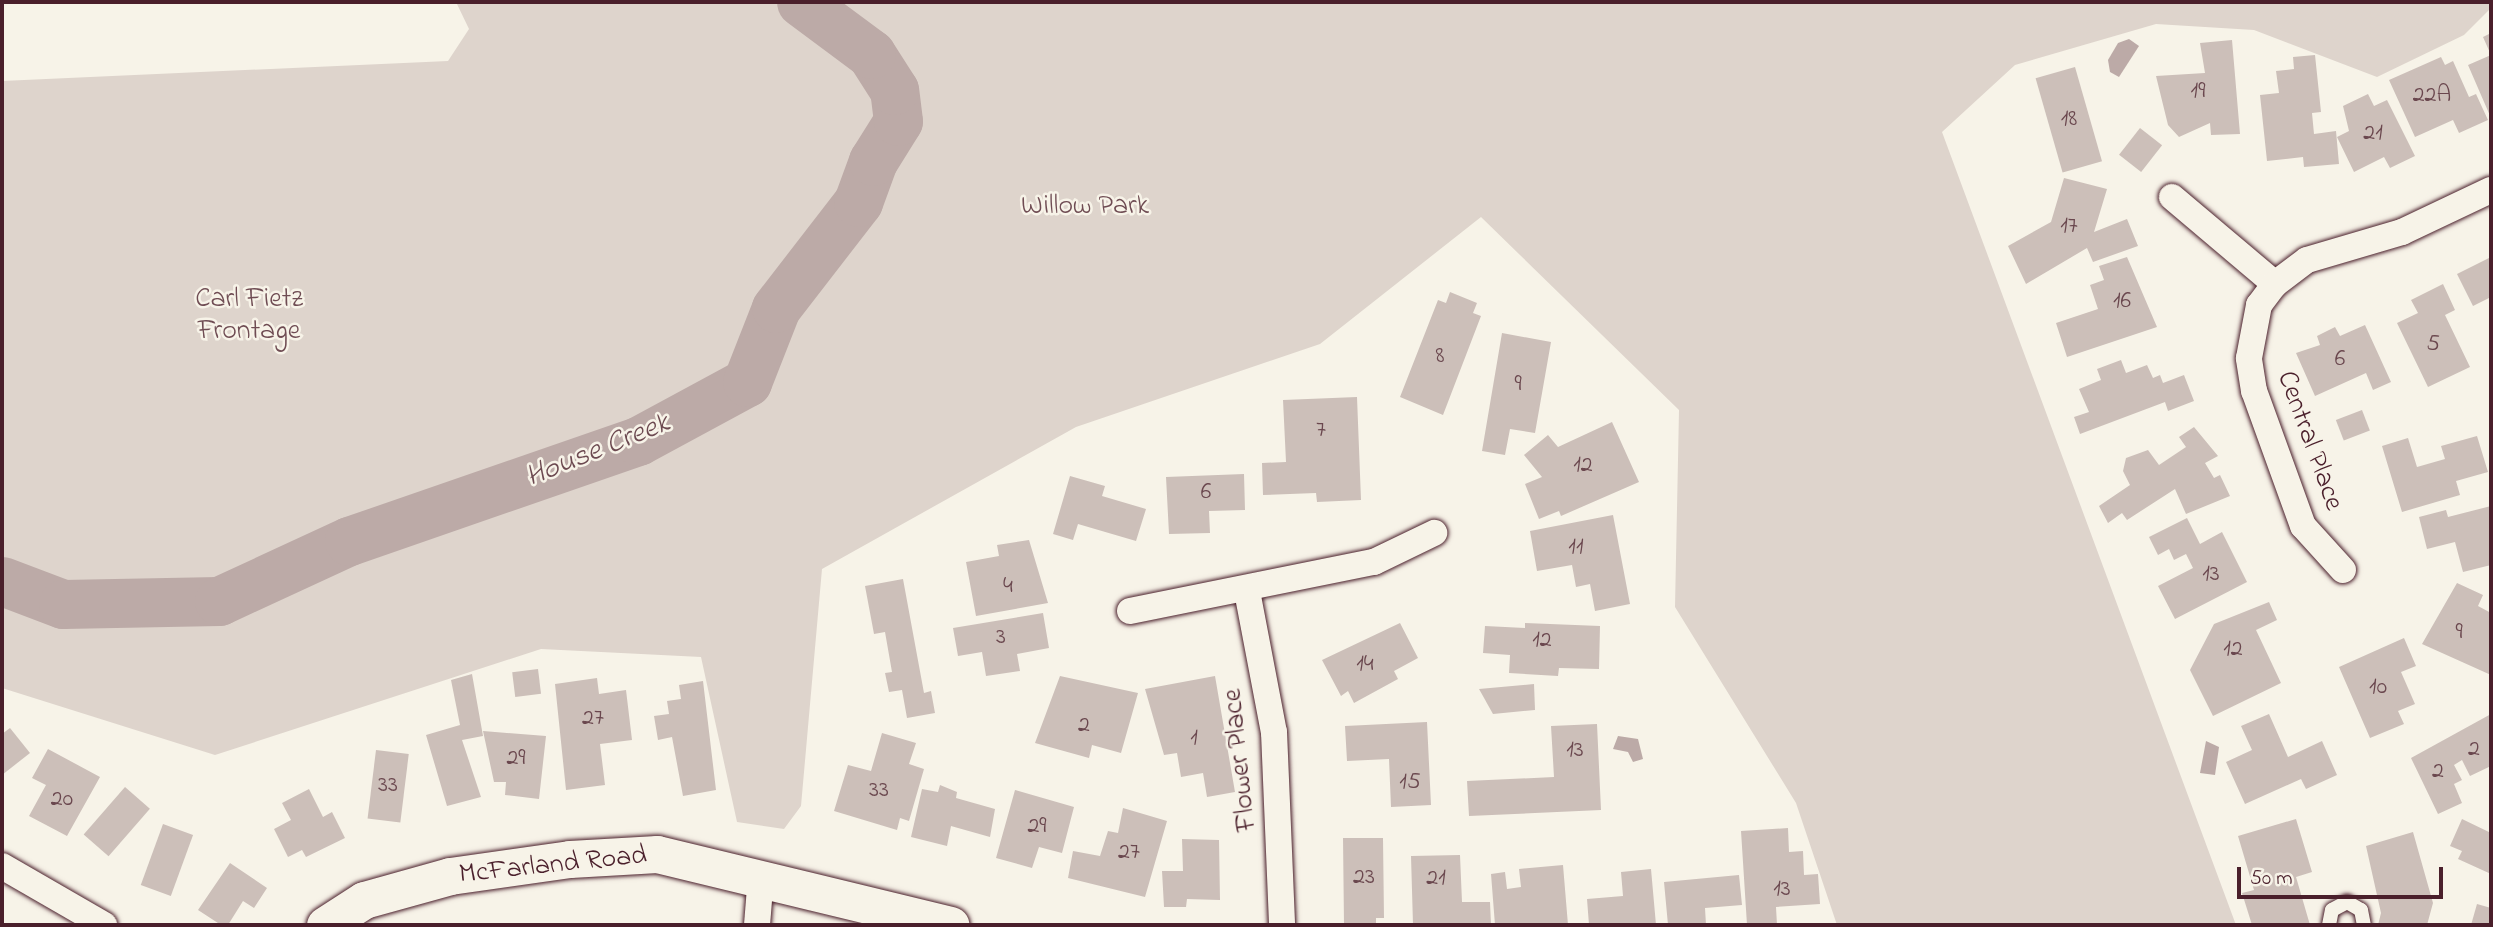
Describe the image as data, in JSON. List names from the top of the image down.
{
  "streets": {
    "street": ["Central Place", "Flower Place", "McFarland Road"]
  },
  "water": ["House Creek"],
  "parks": ["Willow Park", "Carl Fietz Frontage"],
  "house_numbers": [
    "19",
    "22A",
    "18",
    "21",
    "17",
    "16",
    "5",
    "8",
    "6",
    "9",
    "7",
    "12",
    "6",
    "11",
    "13",
    "4",
    "9",
    "3",
    "12",
    "12",
    "14",
    "10",
    "27",
    "2",
    "1",
    "2",
    "13",
    "29",
    "2",
    "15",
    "33",
    "33",
    "20",
    "29",
    "27",
    "23",
    "21",
    "13"
  ],
  "scale_bar": "50 m"
}
